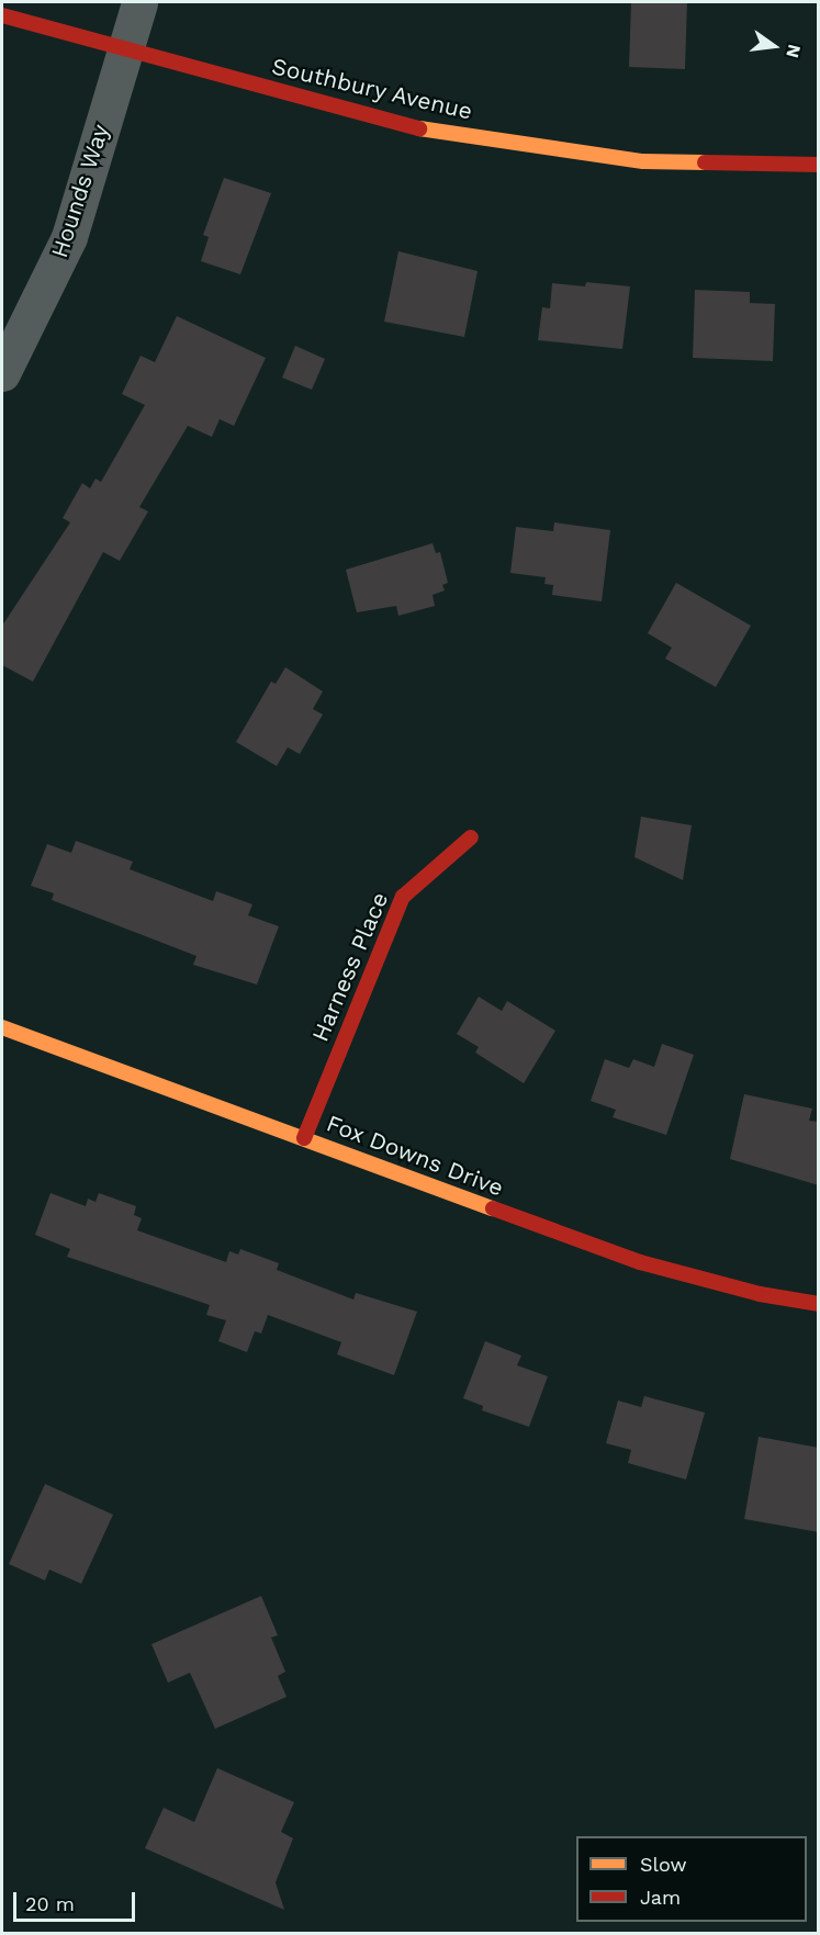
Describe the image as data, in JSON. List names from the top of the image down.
{
  "streets": {
    "street": [
      "Southbury Avenue",
      "Hounds Way",
      "Harness Place",
      "Fox Downs Drive"
    ]
  },
  "crossings": [
    ["Southbury Avenue", "Hounds Way"],
    ["Harness Place", "Fox Downs Drive"]
  ],
  "legend": ["Slow", "Jam"],
  "scale_bar": "20 m",
  "north": "right"
}
